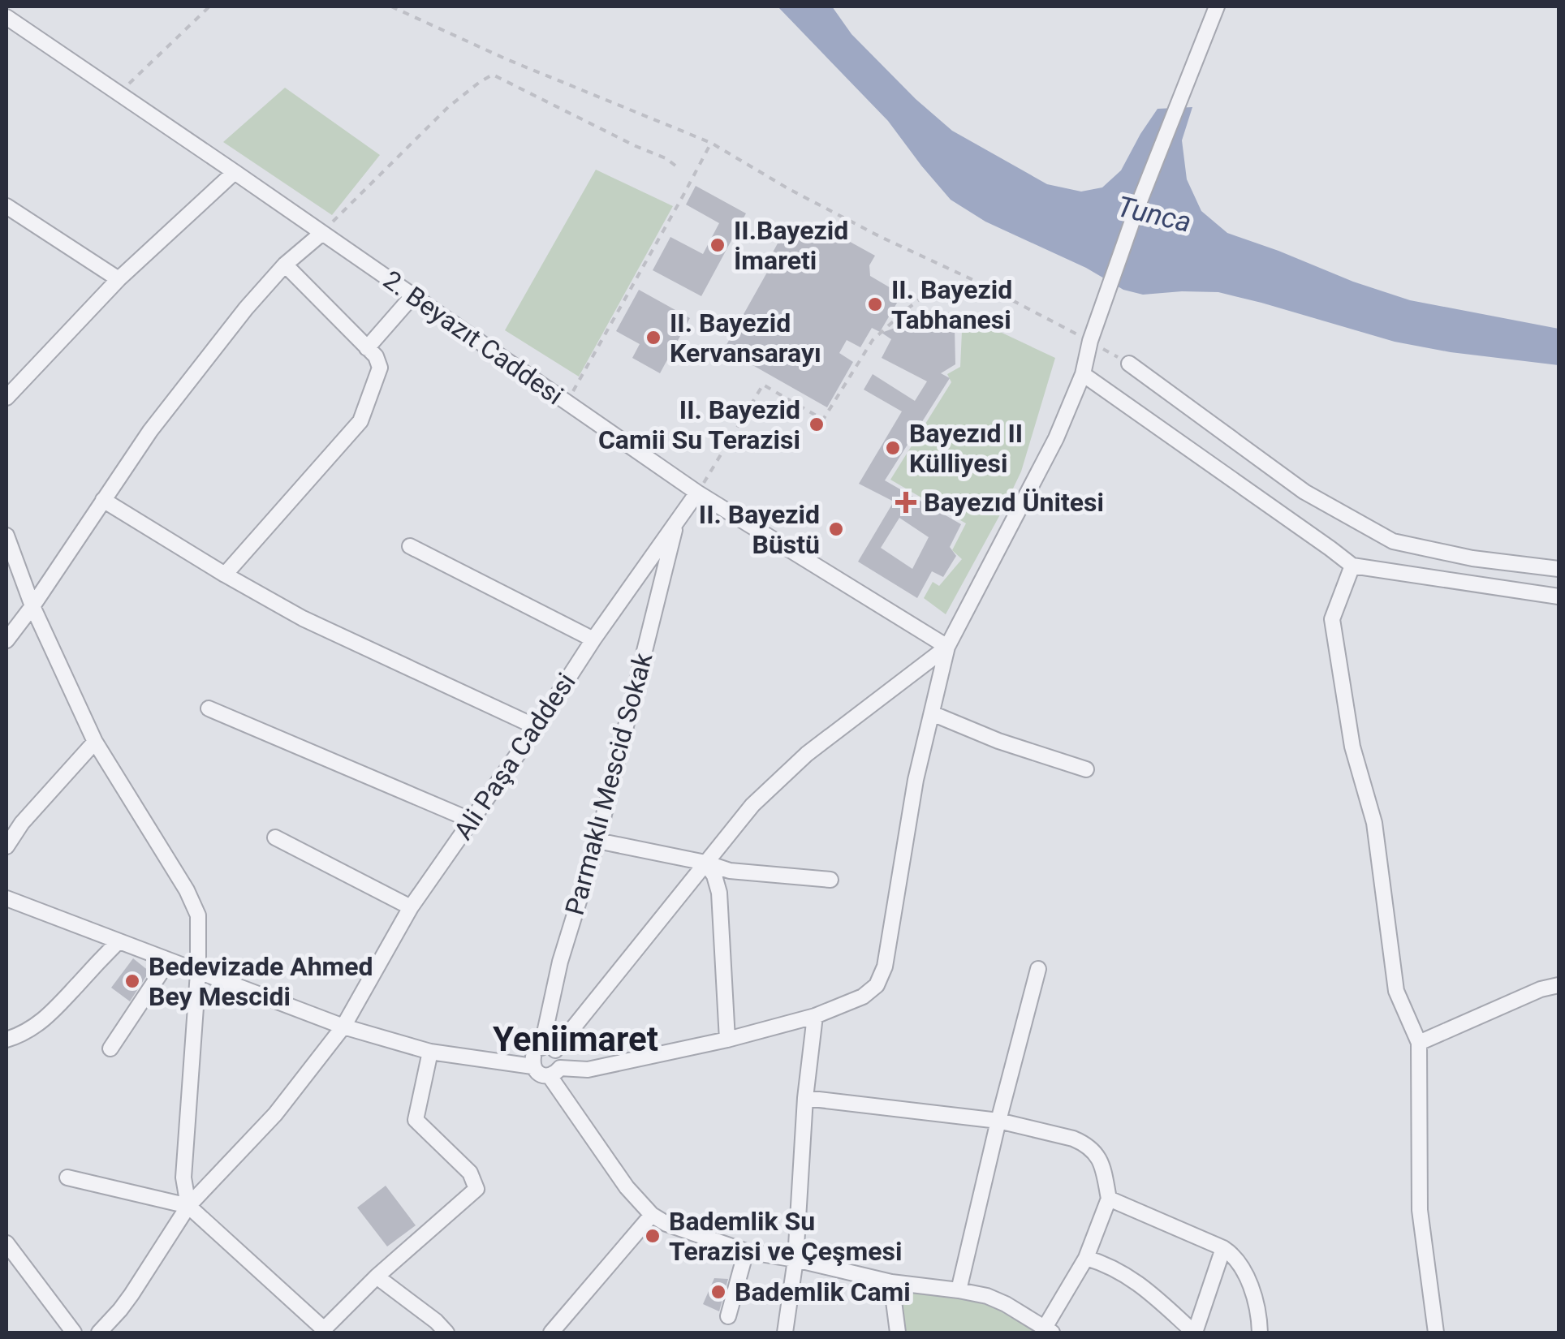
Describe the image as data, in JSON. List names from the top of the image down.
{
  "streets": {
    "street": ["2. Beyazıt Caddesi", "Ali Paşa Caddesi", "Parmaklı Mescid Sokak"]
  },
  "crossings": [
    ["2. Beyazıt Caddesi", "Ali Paşa Caddesi"],
    ["Ali Paşa Caddesi", "Parmaklı Mescid Sokak"]
  ],
  "districts": ["Yeniimaret"],
  "water": ["Tunca"],
  "places": {
    "other": [
      "II.Bayezid İmareti",
      "II. Bayezid Tabhanesi",
      "II. Bayezid Kervansarayı",
      "II. Bayezid Camii Su Terazisi",
      "Bayezıd II Külliyesi",
      "II. Bayezid Büstü",
      "Bedevizade Ahmed Bey Mescidi",
      "Bademlik Su Terazisi ve Çeşmesi",
      "Bademlik Cami"
    ],
    "health": ["Bayezıd Ünitesi"]
  }
}
